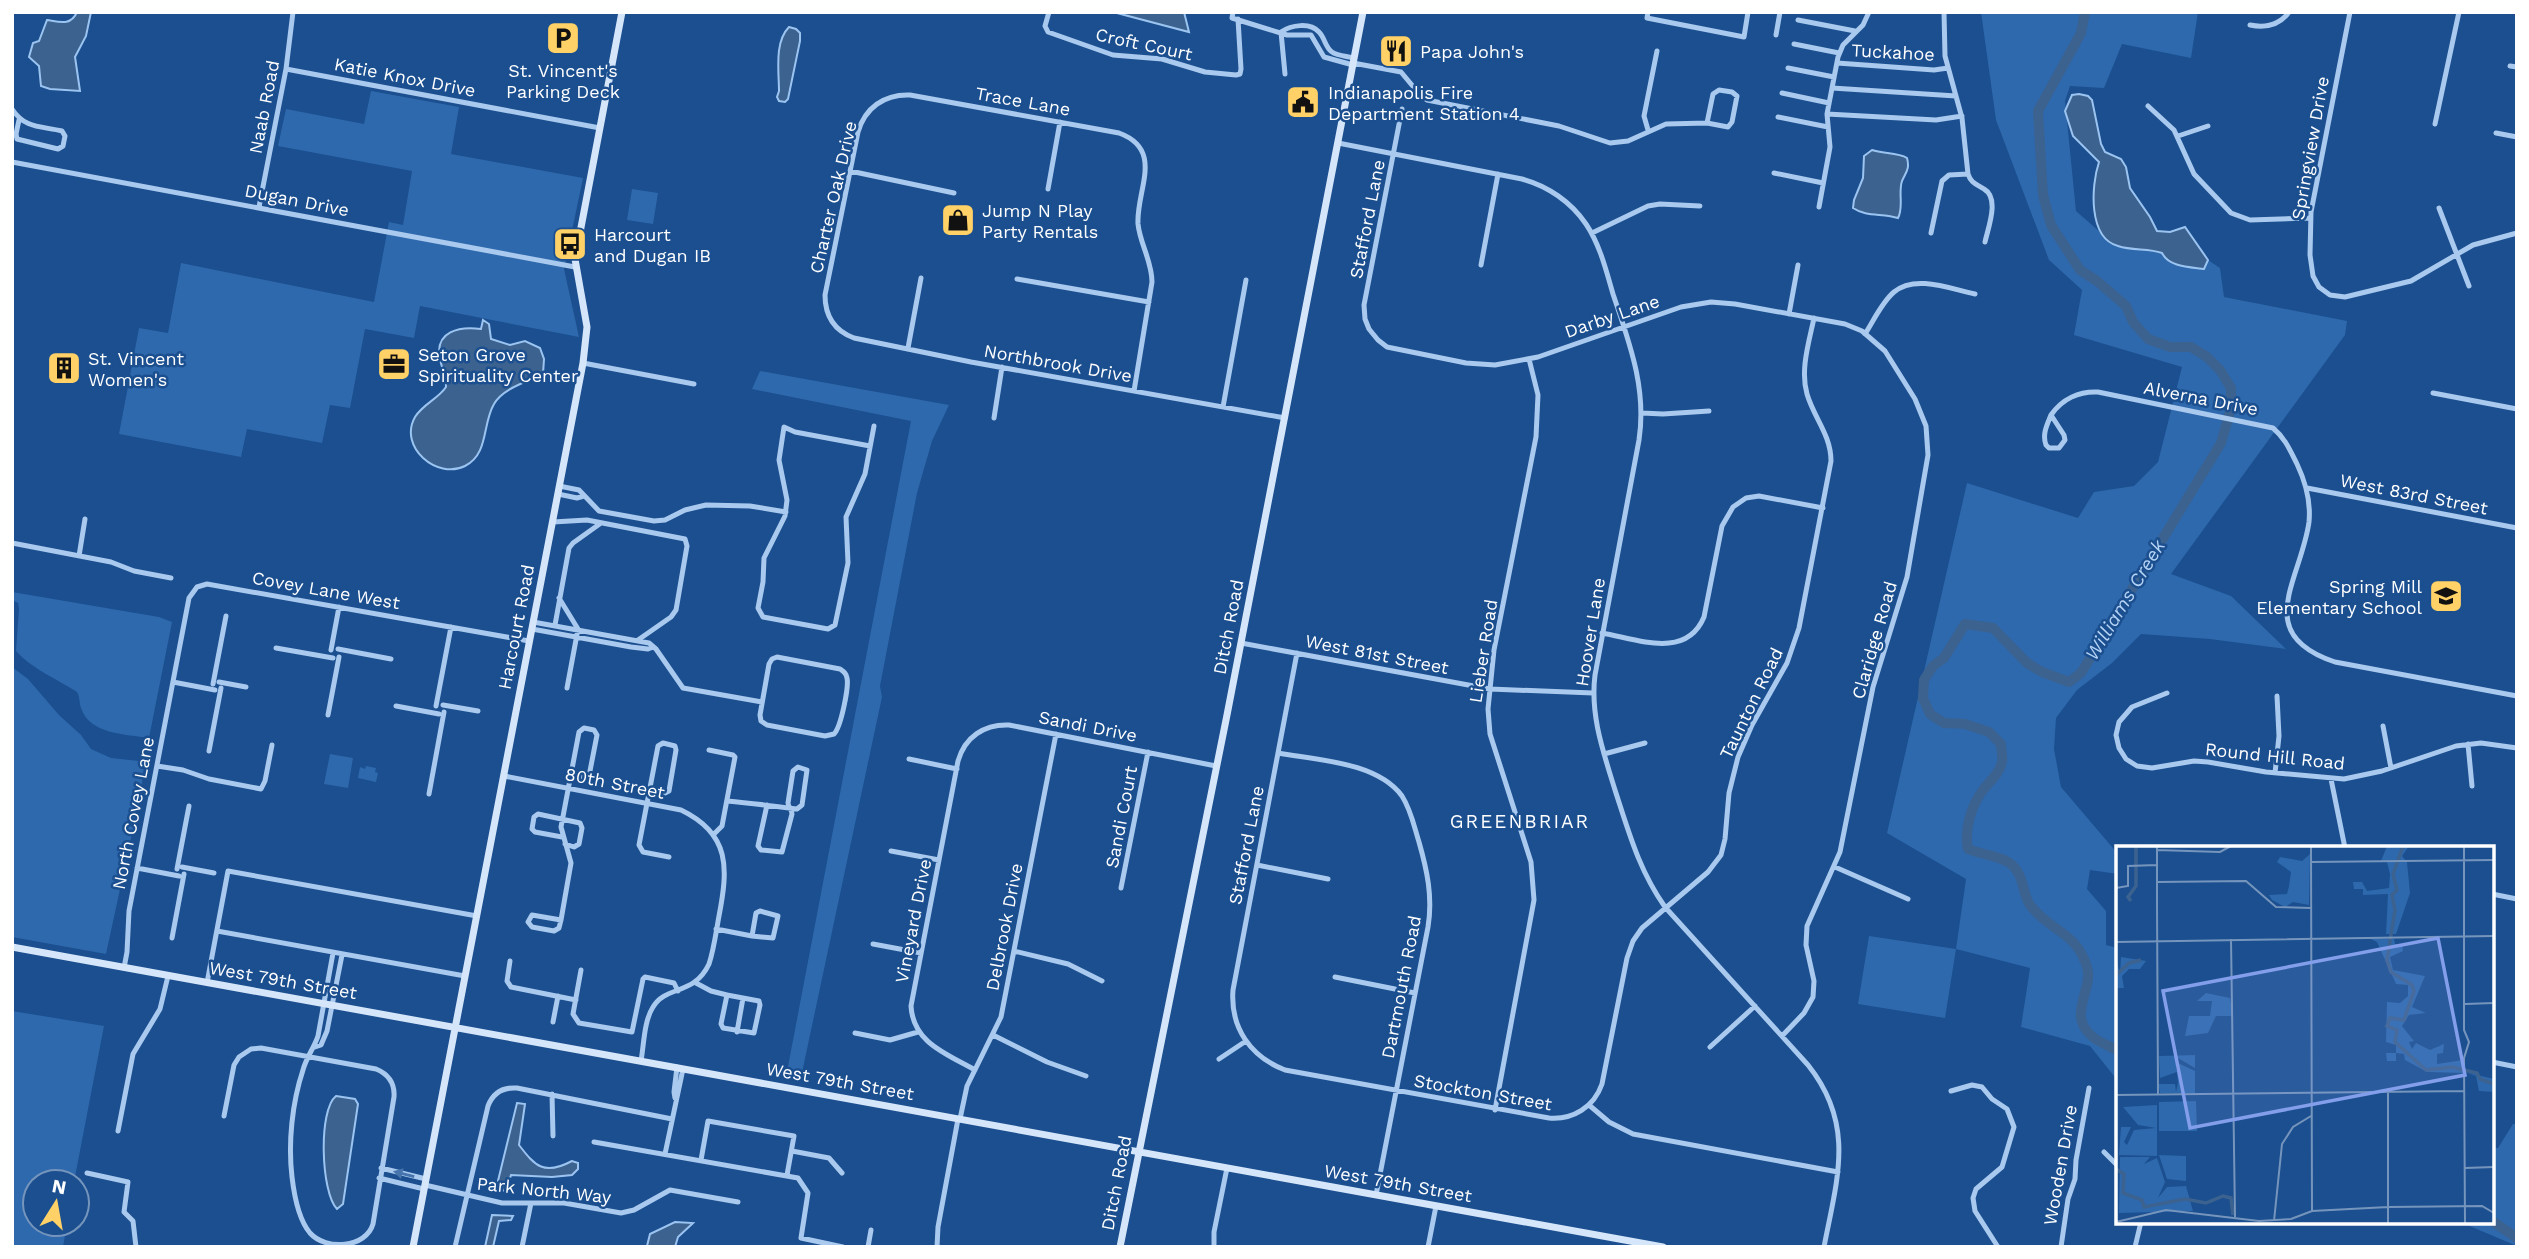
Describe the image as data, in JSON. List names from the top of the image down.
{
  "streets": {
    "main road": ["Harcourt Road", "Ditch Road", "West 79th Street"],
    "street": [
      "Croft Court",
      "Tuckahoe",
      "Katie Knox Drive",
      "Trace Lane",
      "Naab Road",
      "Springview Drive",
      "Charter Oak Drive",
      "Dugan Drive",
      "Stafford Lane",
      "Darby Lane",
      "Northbrook Drive",
      "Alverna Drive",
      "West 83rd Street",
      "Covey Lane West",
      "Hoover Lane",
      "Claridge Road",
      "Lieber Road",
      "West 81st Street",
      "Taunton Road",
      "Sandi Drive",
      "Round Hill Road",
      "80th Street",
      "North Covey Lane",
      "Sandi Court",
      "Vineyard Drive",
      "Delbrook Drive",
      "Dartmouth Road",
      "Stockton Street",
      "Wooden Drive",
      "Park North Way"
    ]
  },
  "crossings": [
    ["Katie Knox Drive", "Naab Road"],
    ["Katie Knox Drive", "Harcourt Road"],
    ["Trace Lane", "Charter Oak Drive"],
    ["Naab Road", "Dugan Drive"],
    ["Charter Oak Drive", "Northbrook Drive"],
    ["Dugan Drive", "Harcourt Road"],
    ["Stafford Lane", "Darby Lane"],
    ["Stafford Lane", "Hoover Lane"],
    ["Stafford Lane", "West 81st Street"],
    ["Stafford Lane", "Dartmouth Road"],
    ["Stafford Lane", "Stockton Street"],
    ["Darby Lane", "Hoover Lane"],
    ["Darby Lane", "Claridge Road"],
    ["Darby Lane", "Lieber Road"],
    ["Darby Lane", "Taunton Road"],
    ["Northbrook Drive", "Ditch Road"],
    ["Alverna Drive", "West 83rd Street"],
    ["Covey Lane West", "Harcourt Road"],
    ["Covey Lane West", "North Covey Lane"],
    ["Harcourt Road", "80th Street"],
    ["Harcourt Road", "West 79th Street"],
    ["Harcourt Road", "Park North Way"],
    ["Ditch Road", "Hoover Lane"],
    ["Ditch Road", "West 81st Street"],
    ["Ditch Road", "Sandi Drive"],
    ["Ditch Road", "West 79th Street"],
    ["Hoover Lane", "Claridge Road"],
    ["Hoover Lane", "West 81st Street"],
    ["Hoover Lane", "Taunton Road"],
    ["Lieber Road", "West 81st Street"],
    ["Lieber Road", "Stockton Street"],
    ["Taunton Road", "Stockton Street"],
    ["Sandi Drive", "Sandi Court"],
    ["Sandi Drive", "Vineyard Drive"],
    ["Sandi Drive", "Delbrook Drive"],
    ["North Covey Lane", "West 79th Street"],
    ["Delbrook Drive", "West 79th Street"],
    ["West 79th Street", "Dartmouth Road"],
    ["Dartmouth Road", "Stockton Street"]
  ],
  "districts": ["GREENBRIAR"],
  "water": ["Williams Creek"],
  "places": {
    "parking": ["St. Vincent's Parking Deck"],
    "restaurant": ["Papa John's"],
    "public building": ["Indianapolis Fire Department Station 4"],
    "shop": ["Jump N Play Party Rentals"],
    "bus stop": ["Harcourt and Dugan IB"],
    "office": ["Seton Grove Spirituality Center"],
    "building": ["St. Vincent Women's"],
    "school or university": ["Spring Mill Elementary School"]
  },
  "north": "top"
}
